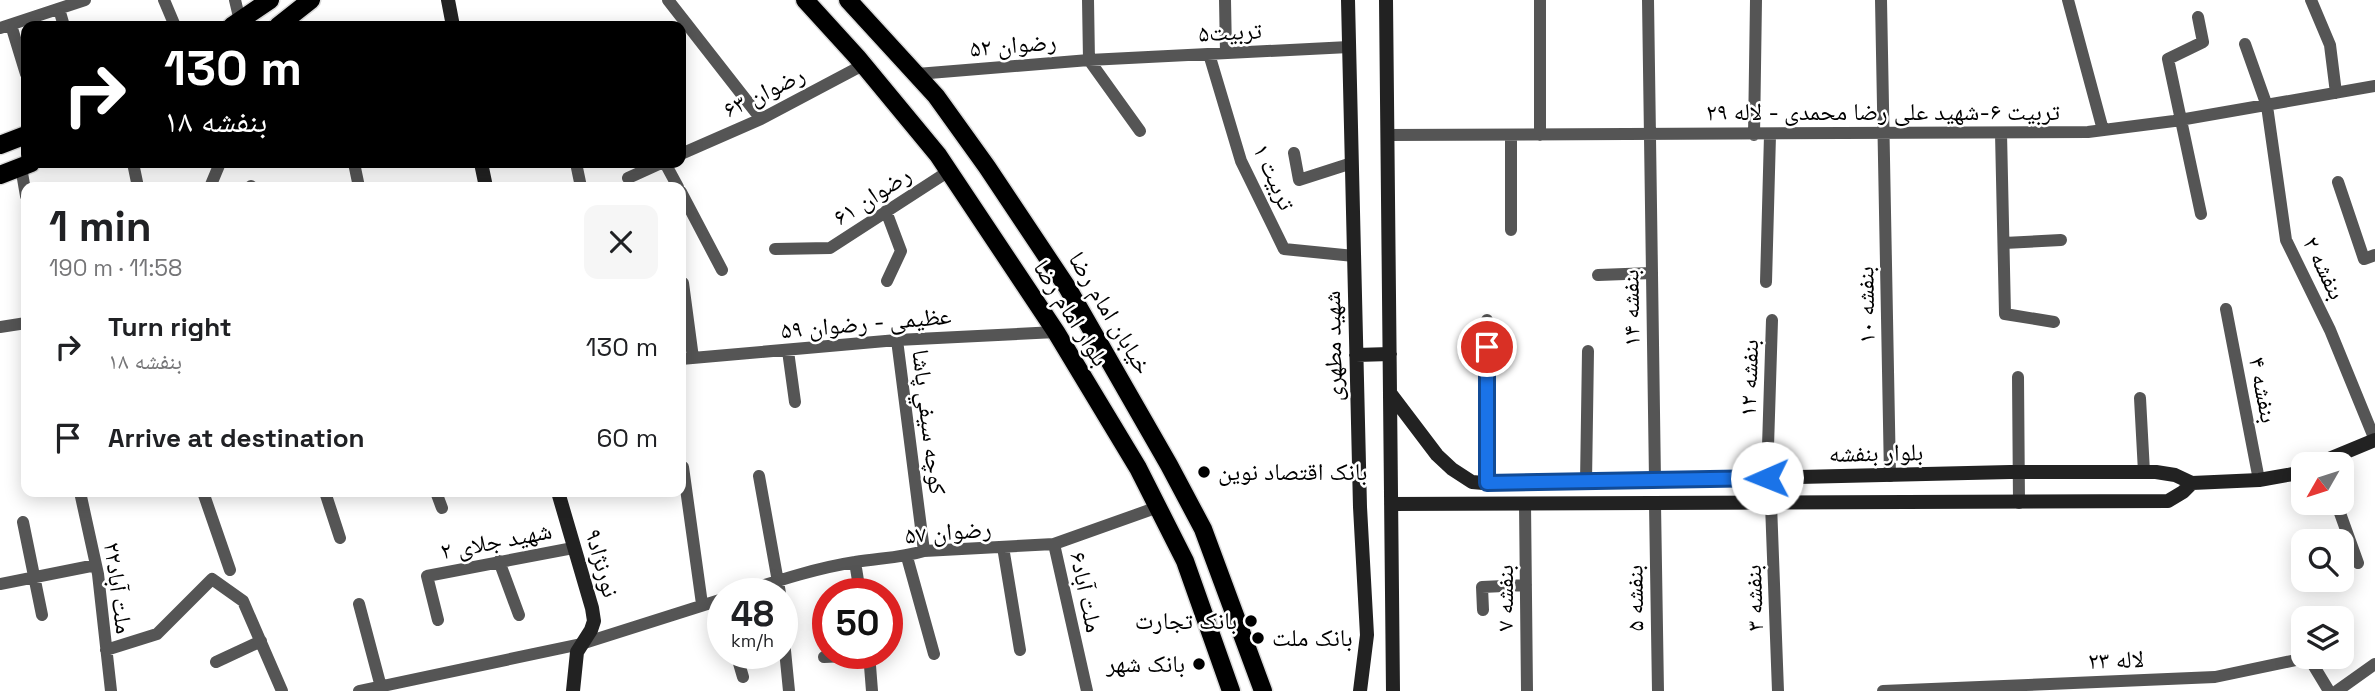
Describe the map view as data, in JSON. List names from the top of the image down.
{
  "streets": {
    "main road": [
      "بلوار امام رضا",
      "خیابان امام رضا",
      "شهید مطهری",
      "بلوار بنفشه",
      "نورنژاد۹"
    ],
    "street": [
      "تربیت۵",
      "رضوان ۵۲",
      "رضوان ۶۳",
      "تربیت ۶-شهید علی رضا محمدی - لاله ۲۹",
      "تربیت ۱",
      "رضوان ۶۱",
      "بنفشه ۲",
      "بنفشه ۱۰",
      "بنفشه ۱۴",
      "عظیمی - رضوان ۵۹",
      "بنفشه ۱۲",
      "بنفشه ۴",
      "كوچه سيفي پاشا",
      "رضوان ۵۷",
      "شهید جلای ۲",
      "ملت آباد۲۲",
      "ملت آباد۶",
      "بنفشه ۷",
      "بنفشه ۵",
      "بنفشه ۳",
      "لاله ۲۳"
    ]
  },
  "crossings": [
    ["تربیت۵", "رضوان ۵۲"],
    ["تربیت۵", "تربیت ۱"],
    ["تربیت۵", "شهید مطهری"],
    ["رضوان ۵۲", "خیابان امام رضا"],
    ["رضوان ۶۳", "بلوار امام رضا"],
    ["تربیت ۶-شهید علی رضا محمدی - لاله ۲۹", "بنفشه ۲"],
    ["تربیت ۶-شهید علی رضا محمدی - لاله ۲۹", "بنفشه ۱۰"],
    ["تربیت ۶-شهید علی رضا محمدی - لاله ۲۹", "بنفشه ۱۴"],
    ["تربیت ۱", "شهید مطهری"],
    ["رضوان ۶۱", "بلوار امام رضا"],
    ["بنفشه ۱۰", "بلوار بنفشه"],
    ["بنفشه ۱۴", "بلوار بنفشه"],
    ["بلوار امام رضا", "عظیمی - رضوان ۵۹"],
    ["بلوار امام رضا", "رضوان ۵۷"],
    ["عظیمی - رضوان ۵۹", "كوچه سيفي پاشا"],
    ["بنفشه ۱۲", "بلوار بنفشه"],
    ["بنفشه ۴", "بلوار بنفشه"],
    ["كوچه سيفي پاشا", "رضوان ۵۷"],
    ["بلوار بنفشه", "بنفشه ۷"],
    ["بلوار بنفشه", "بنفشه ۵"],
    ["بلوار بنفشه", "بنفشه ۳"],
    ["رضوان ۵۷", "ملت آباد۶"],
    ["شهید جلای ۲", "نورنژاد۹"]
  ],
  "places": [
    "بانک اقتصاد نوین",
    "بانک تجارت",
    "بانک ملت",
    "بانک شهر"
  ],
  "north": "bottom left",
  "page": {
    "turn": ["130 m", "بنفشه ۱۸"],
    "heading": ["1 min", "190 m · 11:58"],
    "list": [
      {
        "name": "Turn right",
        "note": "بنفشه ۱۸",
        "value": "130 m"
      },
      {
        "name": "Arrive at destination",
        "value": "60 m"
      }
    ],
    "speed": "48 km/h",
    "limit": "50"
  }
}
